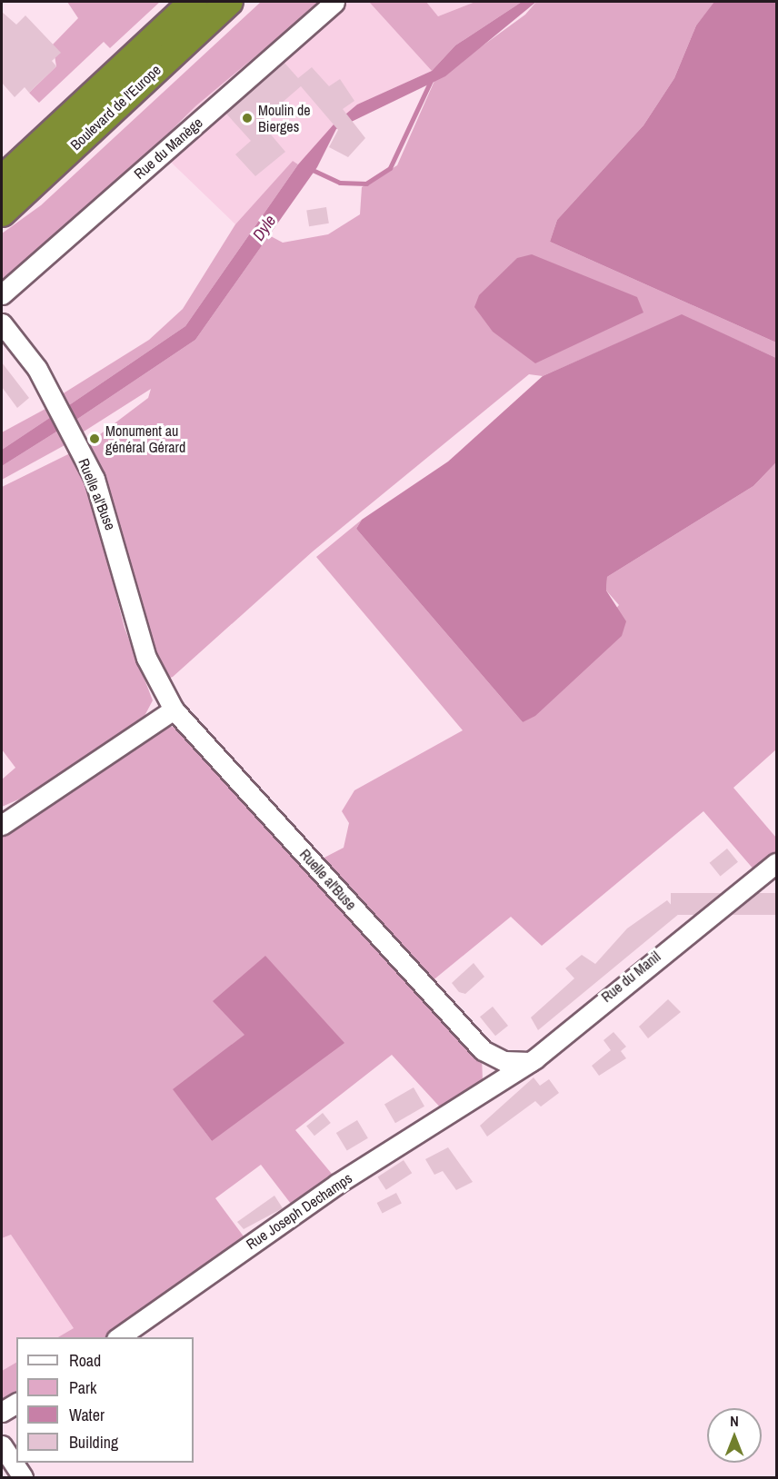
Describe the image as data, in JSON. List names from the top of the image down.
{
  "streets": {
    "highway": ["Boulevard de l'Europe"],
    "street": [
      "Rue du Manège",
      "Ruelle al'Buse",
      "Rue du Manil",
      "Rue Joseph Dechamps"
    ]
  },
  "crossings": [
    ["Ruelle al'Buse", "Rue du Manil"],
    ["Rue du Manil", "Rue Joseph Dechamps"]
  ],
  "water": ["Dyle"],
  "places": ["Moulin de Bierges", "Monument au général Gérard"],
  "legend": [
    "Road",
    "Park",
    "Water",
    "Building"
  ],
  "north": "top"
}
